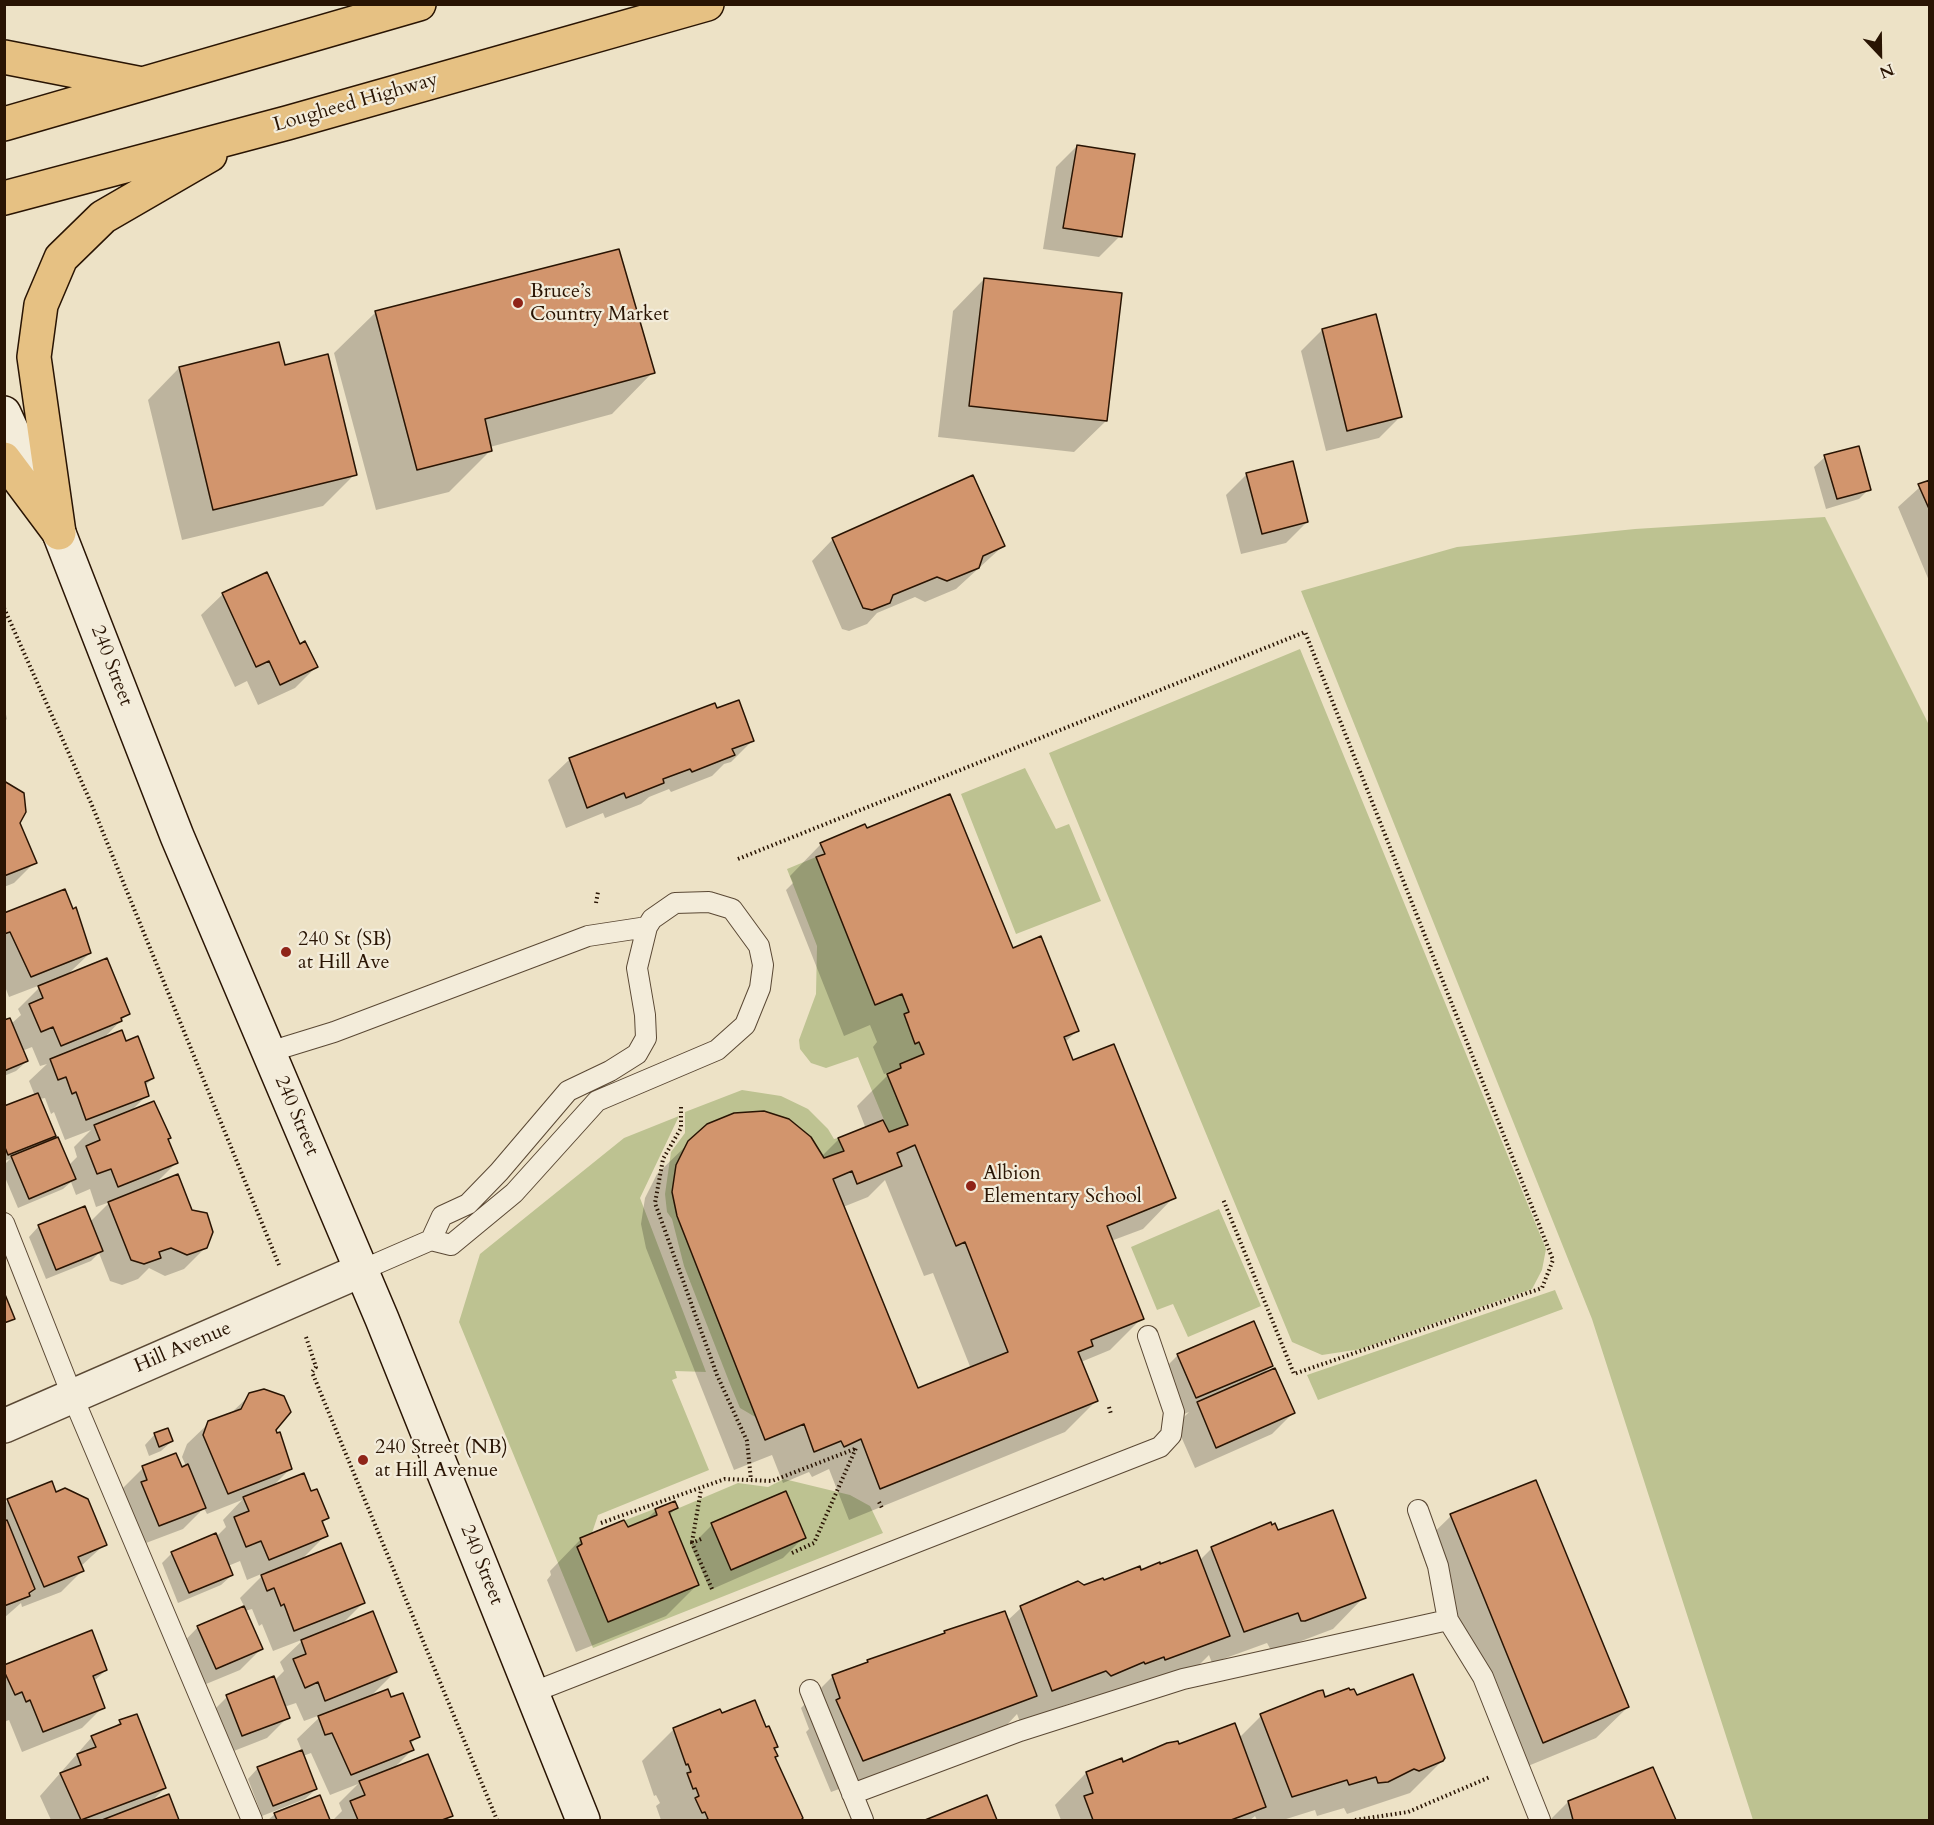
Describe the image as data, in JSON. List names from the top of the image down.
{
  "streets": {
    "highway": ["Lougheed Highway"],
    "main road": ["240 Street", "Hill Avenue"]
  },
  "crossings": [
    ["240 Street", "Hill Avenue"]
  ],
  "places": [
    "Bruce’s Country Market",
    "240 St (SB) at Hill Ave",
    "Albion Elementary School",
    "240 Street (NB) at Hill Avenue"
  ],
  "north": "bottom"
}
